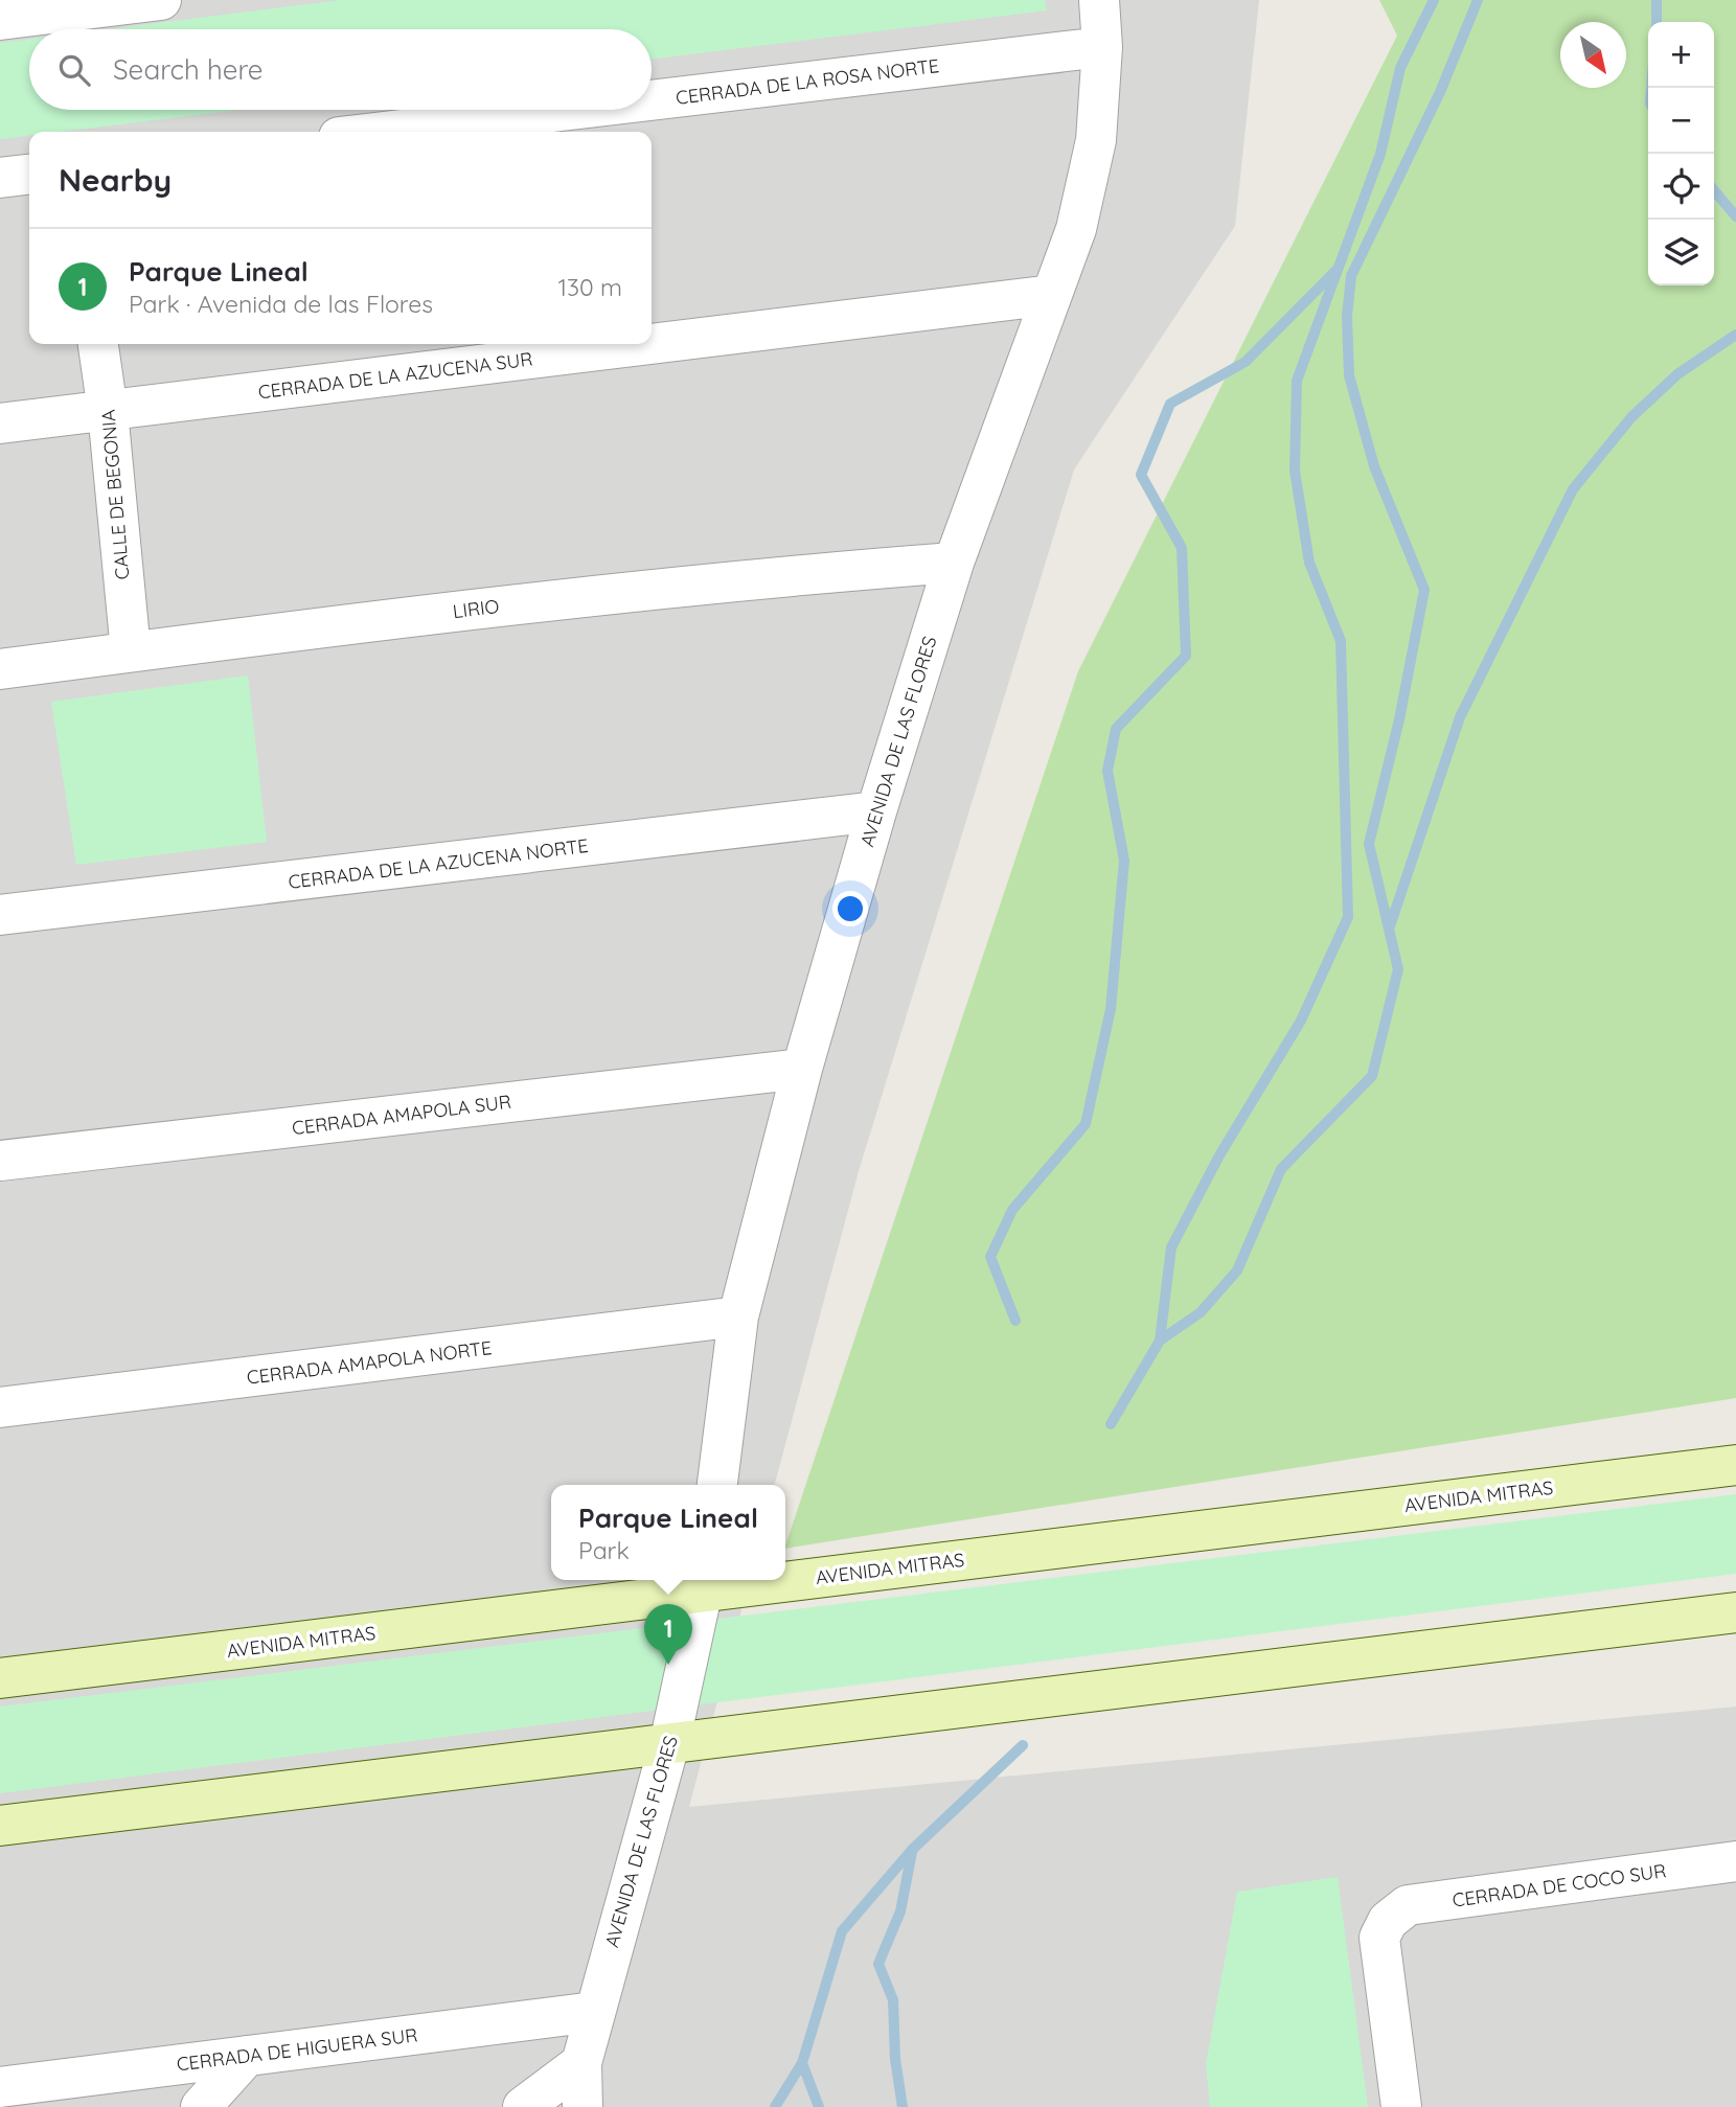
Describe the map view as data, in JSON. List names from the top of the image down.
{
  "streets": {
    "street": [
      "CERRADA DE LA ROSA NORTE",
      "CERRADA DE LA AZUCENA SUR",
      "CALLE DE BEGONIA",
      "LIRIO",
      "AVENIDA DE LAS FLORES",
      "CERRADA DE LA AZUCENA NORTE",
      "CERRADA AMAPOLA SUR",
      "CERRADA AMAPOLA NORTE",
      "AVENIDA MITRAS",
      "CERRADA DE COCO SUR",
      "CERRADA DE HIGUERA SUR"
    ]
  },
  "crossings": [
    ["CERRADA DE LA ROSA NORTE", "AVENIDA DE LAS FLORES"],
    ["CERRADA DE LA AZUCENA SUR", "CALLE DE BEGONIA"],
    ["CERRADA DE LA AZUCENA SUR", "AVENIDA DE LAS FLORES"],
    ["CALLE DE BEGONIA", "LIRIO"],
    ["LIRIO", "AVENIDA DE LAS FLORES"],
    ["AVENIDA DE LAS FLORES", "CERRADA DE LA AZUCENA NORTE"],
    ["AVENIDA DE LAS FLORES", "CERRADA AMAPOLA SUR"],
    ["AVENIDA DE LAS FLORES", "CERRADA AMAPOLA NORTE"],
    ["AVENIDA DE LAS FLORES", "AVENIDA MITRAS"],
    ["AVENIDA DE LAS FLORES", "CERRADA DE HIGUERA SUR"]
  ],
  "north": "bottom right",
  "page": {
    "map_buttons": ["+", "−"],
    "search": "Search here",
    "heading": "Nearby",
    "list": [
      {
        "mark": "1",
        "name": "Parque Lineal",
        "note": "Park · Avenida de las Flores",
        "value": "130 m"
      }
    ],
    "popup": ["Parque Lineal", "Park"],
    "pins": "1"
  }
}
